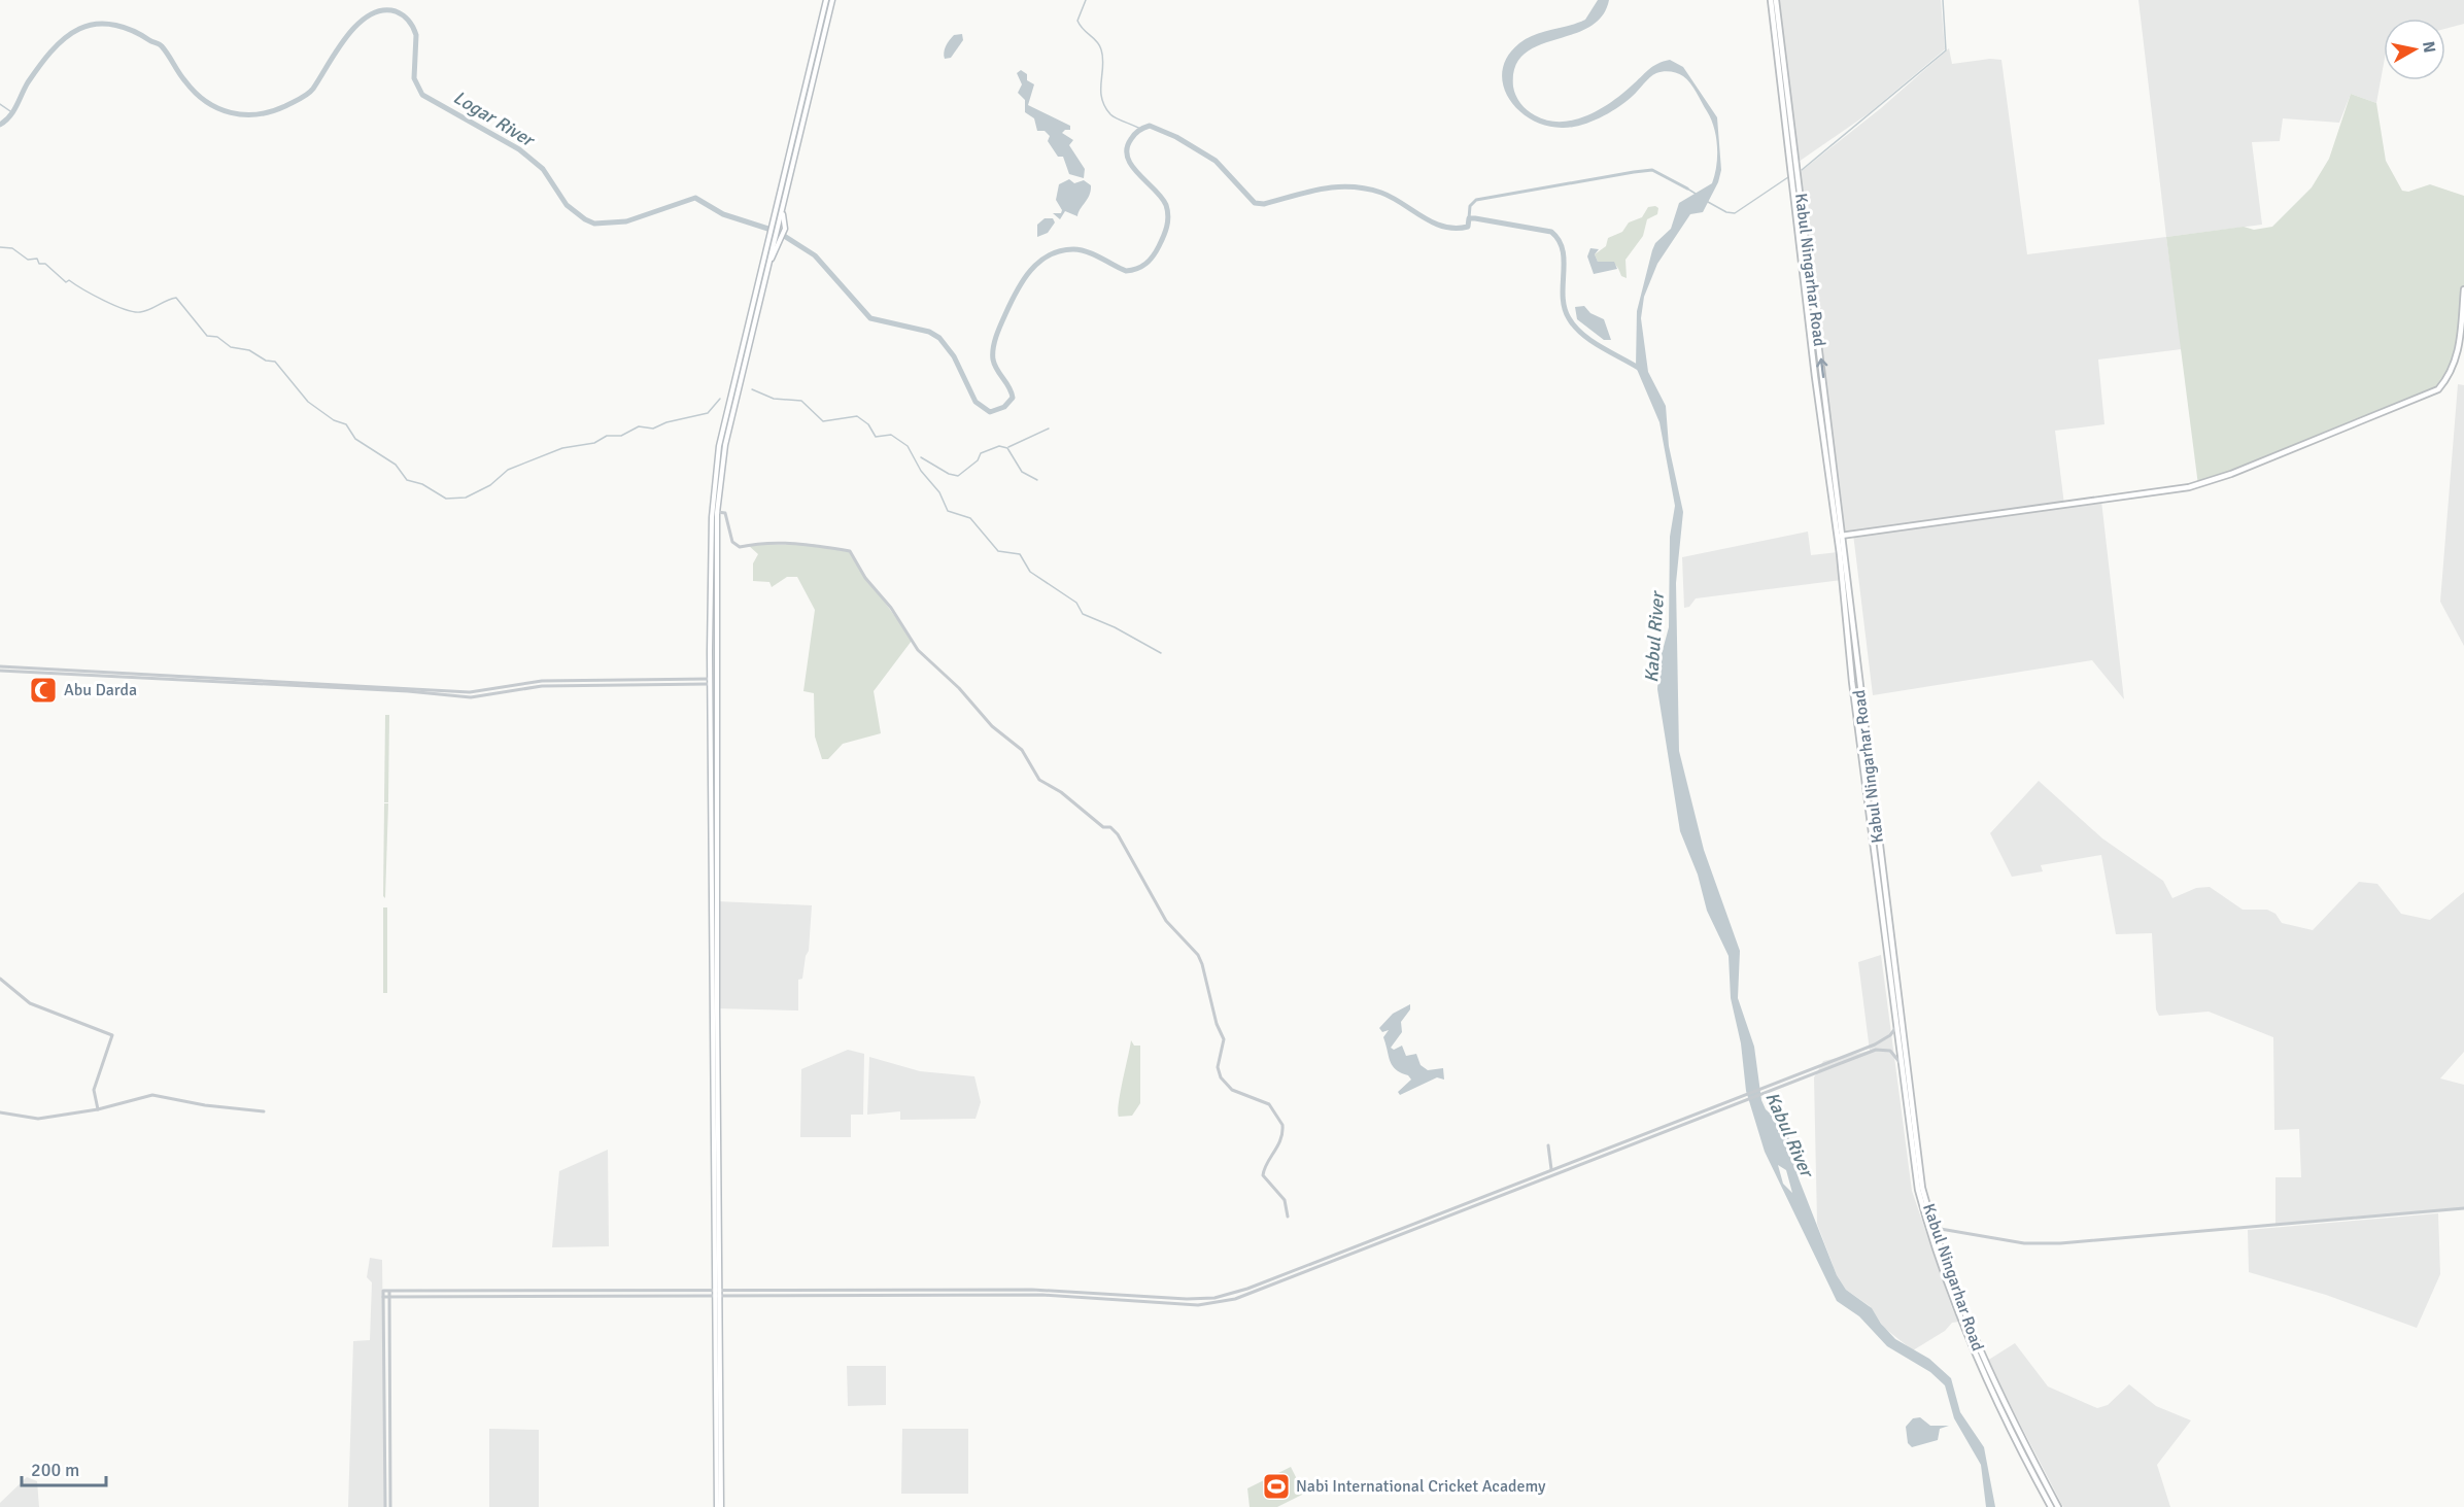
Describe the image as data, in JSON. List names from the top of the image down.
{
  "streets": {
    "highway": ["Kabul Ningarhar Road"]
  },
  "water": ["Logar River", "Kabul River"],
  "places": {
    "mosque": ["Abu Darda"],
    "sports": ["Nabi International Cricket Academy"]
  },
  "scale_bar": "200 m",
  "north": "right"
}
